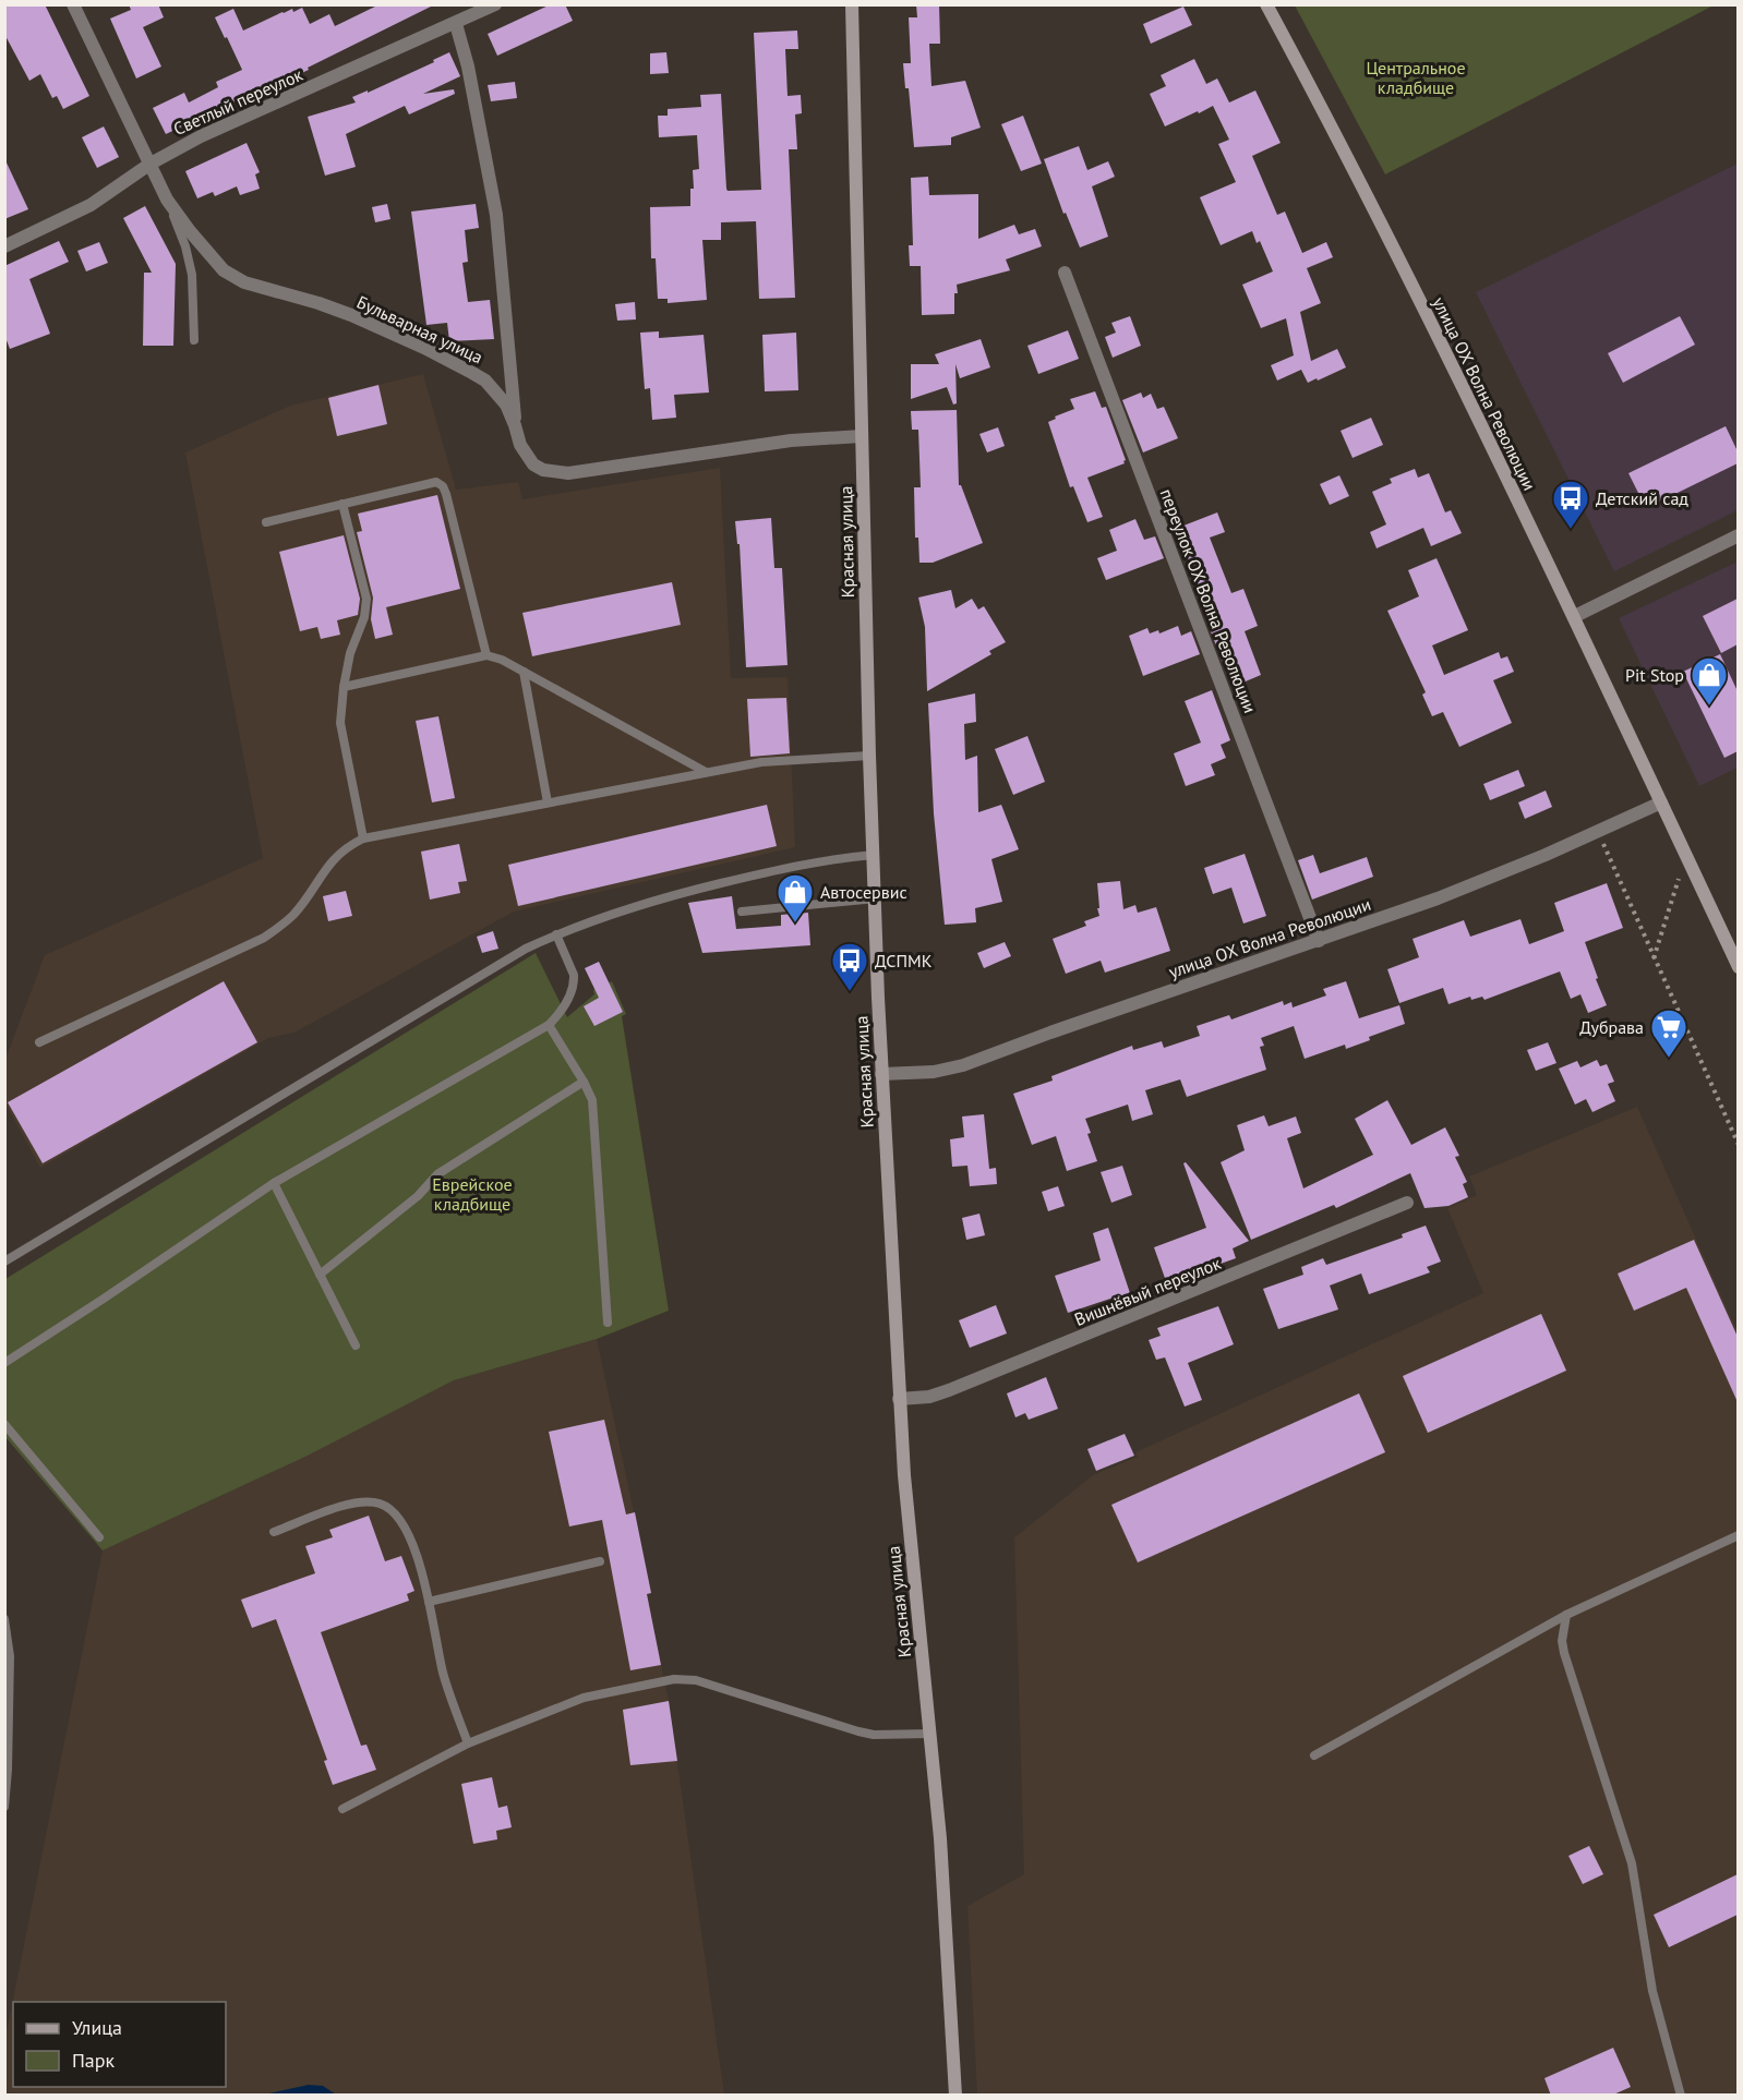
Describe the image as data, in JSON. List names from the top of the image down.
{
  "streets": {
    "street": [
      "Светлый переулок",
      "Бульварная улица",
      "улица ОХ Волна Революции",
      "Красная улица",
      "переулок ОХ Волна Революции",
      "Вишнёвый переулок"
    ]
  },
  "crossings": [
    ["Светлый переулок", "Бульварная улица"],
    ["Бульварная улица", "Красная улица"],
    ["улица ОХ Волна Революции", "Красная улица"],
    ["улица ОХ Волна Революции", "переулок ОХ Волна Революции"],
    ["Красная улица", "Вишнёвый переулок"]
  ],
  "parks": ["Центральное кладбище", "Еврейское кладбище"],
  "places": {
    "bus stop": ["Детский сад", "ДСПМК"],
    "shop": ["Pit Stop", "Автосервис"],
    "supermarket": ["Дубрава"]
  },
  "legend": ["Улица", "Парк"]
}
